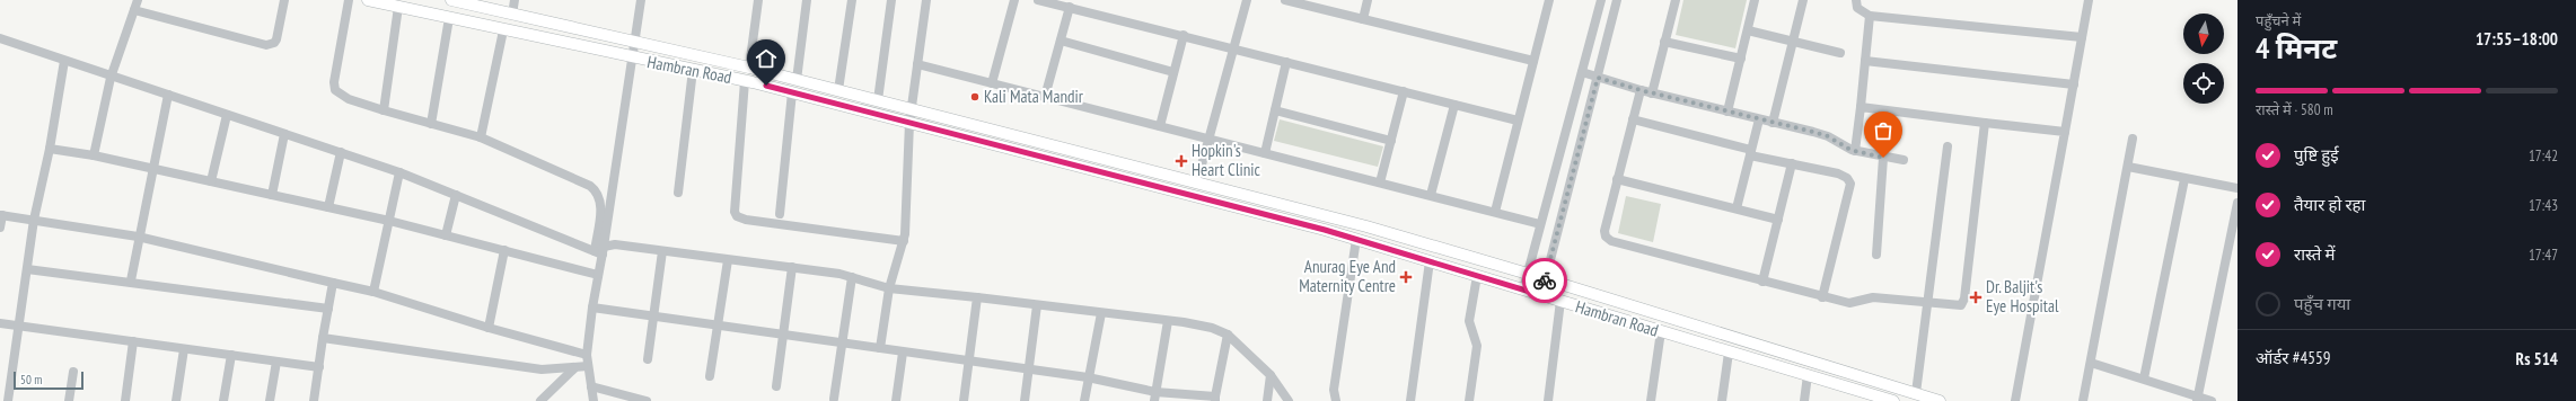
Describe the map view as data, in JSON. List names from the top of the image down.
{
  "streets": {
    "main road": ["Hambran Road"]
  },
  "places": {
    "other": ["Kali Mata Mandir"],
    "health": ["Hopkin's Heart Clinic", "Anurag Eye And Maternity Centre", "Dr. Baljit's Eye Hospital"]
  },
  "scale_bar": "50 m",
  "north": "bottom",
  "page": {
    "heading": ["4 मिनट", "पहुँचने में", "17:55–18:00"],
    "panel": ["ऑर्डर #4559", "Rs 514"],
    "bar": "रास्ते में · 580 m",
    "list": [
      ["पुष्टि हुई", "17:42"],
      ["तैयार हो रहा", "17:43"],
      ["रास्ते में", "17:47"],
      "पहुँच गया"
    ],
    "scale": "50 m"
  }
}
